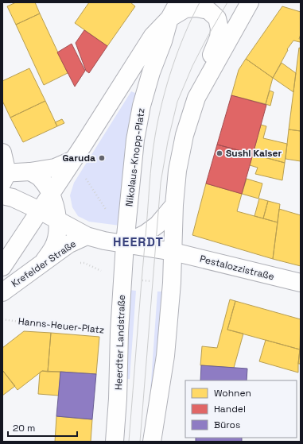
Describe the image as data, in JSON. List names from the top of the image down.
{
  "streets": {
    "main road": [
      "Nikolaus-Knopp-Platz",
      "Krefelder Straße",
      "Pestalozzistraße",
      "Heerdter Landstraße"
    ],
    "path": ["Hanns-Heuer-Platz"]
  },
  "crossings": [
    ["Nikolaus-Knopp-Platz", "Krefelder Straße"],
    ["Nikolaus-Knopp-Platz", "Pestalozzistraße"],
    ["Nikolaus-Knopp-Platz", "Heerdter Landstraße"],
    ["Hanns-Heuer-Platz", "Heerdter Landstraße"]
  ],
  "districts": ["HEERDT"],
  "places": ["Sushi Kaiser", "Garuda"],
  "legend": ["Wohnen", "Handel", "Büros"],
  "scale_bar": "20 m"
}
